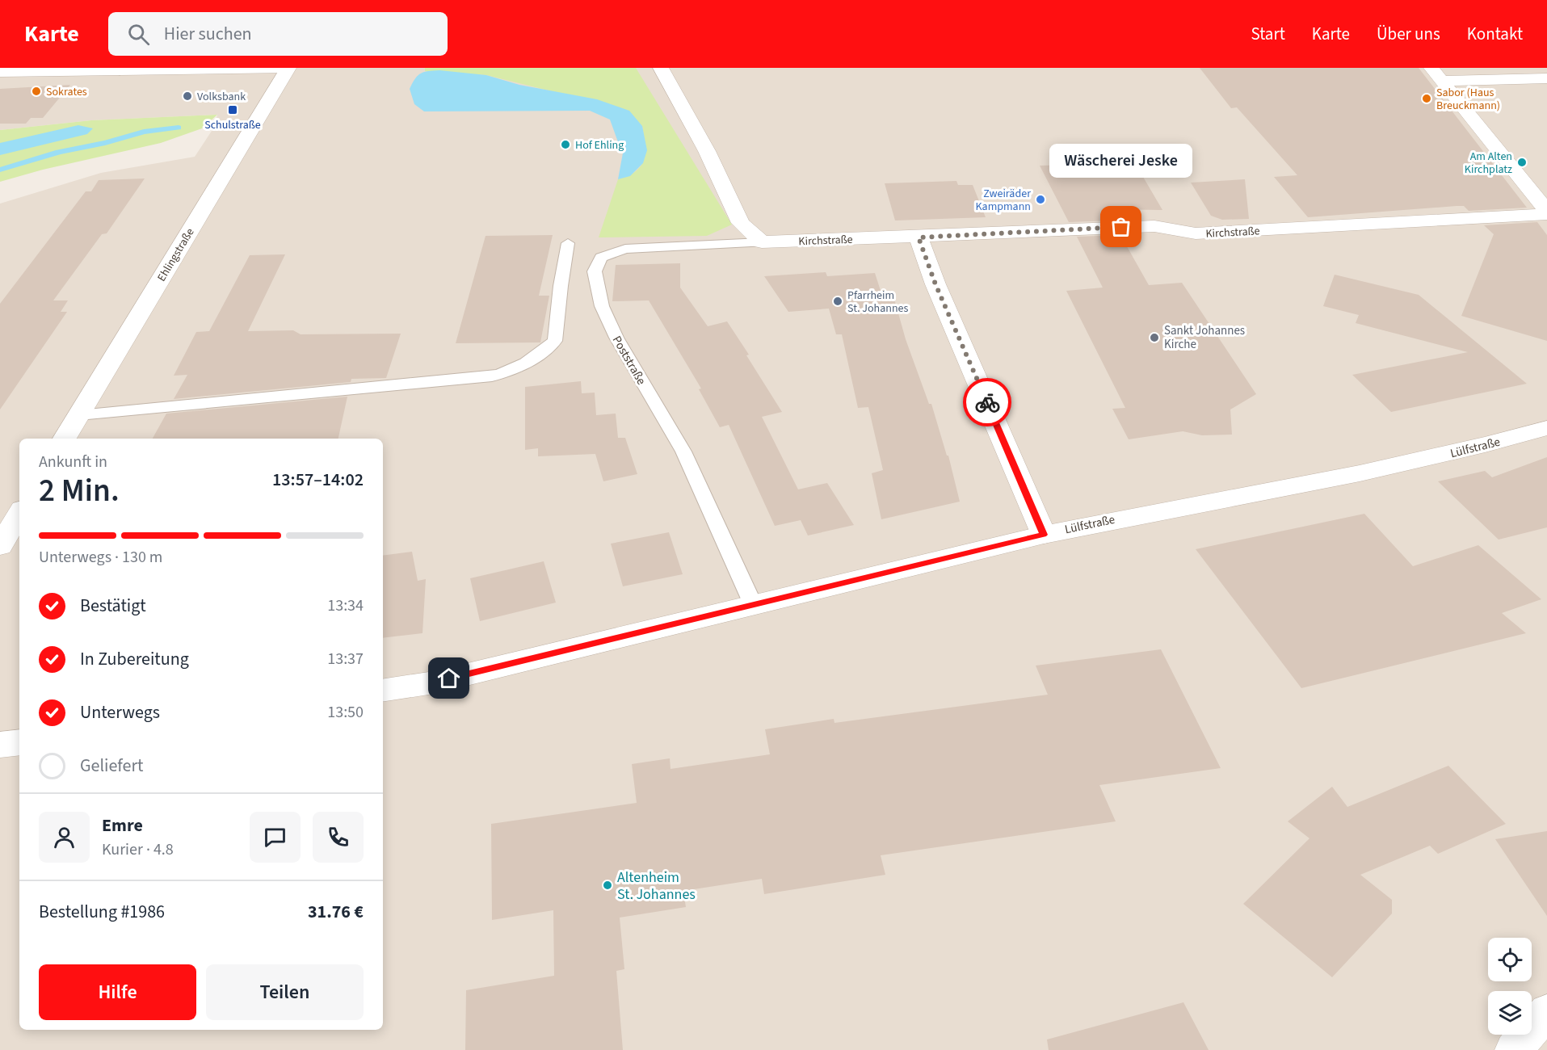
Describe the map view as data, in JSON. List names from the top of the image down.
{
  "streets": {
    "street": ["Kirchstraße", "Ehlingstraße", "Lülfstraße"],
    "lane": ["Poststraße"]
  },
  "crossings": [
    ["Kirchstraße", "Poststraße"],
    ["Poststraße", "Lülfstraße"]
  ],
  "places": {
    "other": [
      "Sokrates",
      "Volksbank",
      "Sabor (Haus Breuckmann)",
      "Hof Ehling",
      "Am Alten Kirchplatz",
      "Zweiräder Kampmann",
      "Wäscherei Jeske",
      "Pfarrheim St. Johannes",
      "Sankt Johannes Kirche",
      "Altenheim St. Johannes"
    ],
    "transit": ["Schulstraße"]
  },
  "page": {
    "header": "Karte",
    "search": "Hier suchen",
    "nav": [
      "Start",
      "Karte",
      "Über uns",
      "Kontakt"
    ],
    "bubble": "Wäscherei Jeske",
    "heading": ["2 Min.", "Ankunft in", "13:57–14:02"],
    "panel": [
      "Emre",
      "Kurier · 4.8",
      "Bestellung #1986",
      "31.76 €"
    ],
    "bar": "Unterwegs · 130 m",
    "list": [
      ["Bestätigt", "13:34"],
      ["In Zubereitung", "13:37"],
      ["Unterwegs", "13:50"],
      "Geliefert"
    ],
    "buttons": ["Hilfe", "Teilen"]
  }
}
